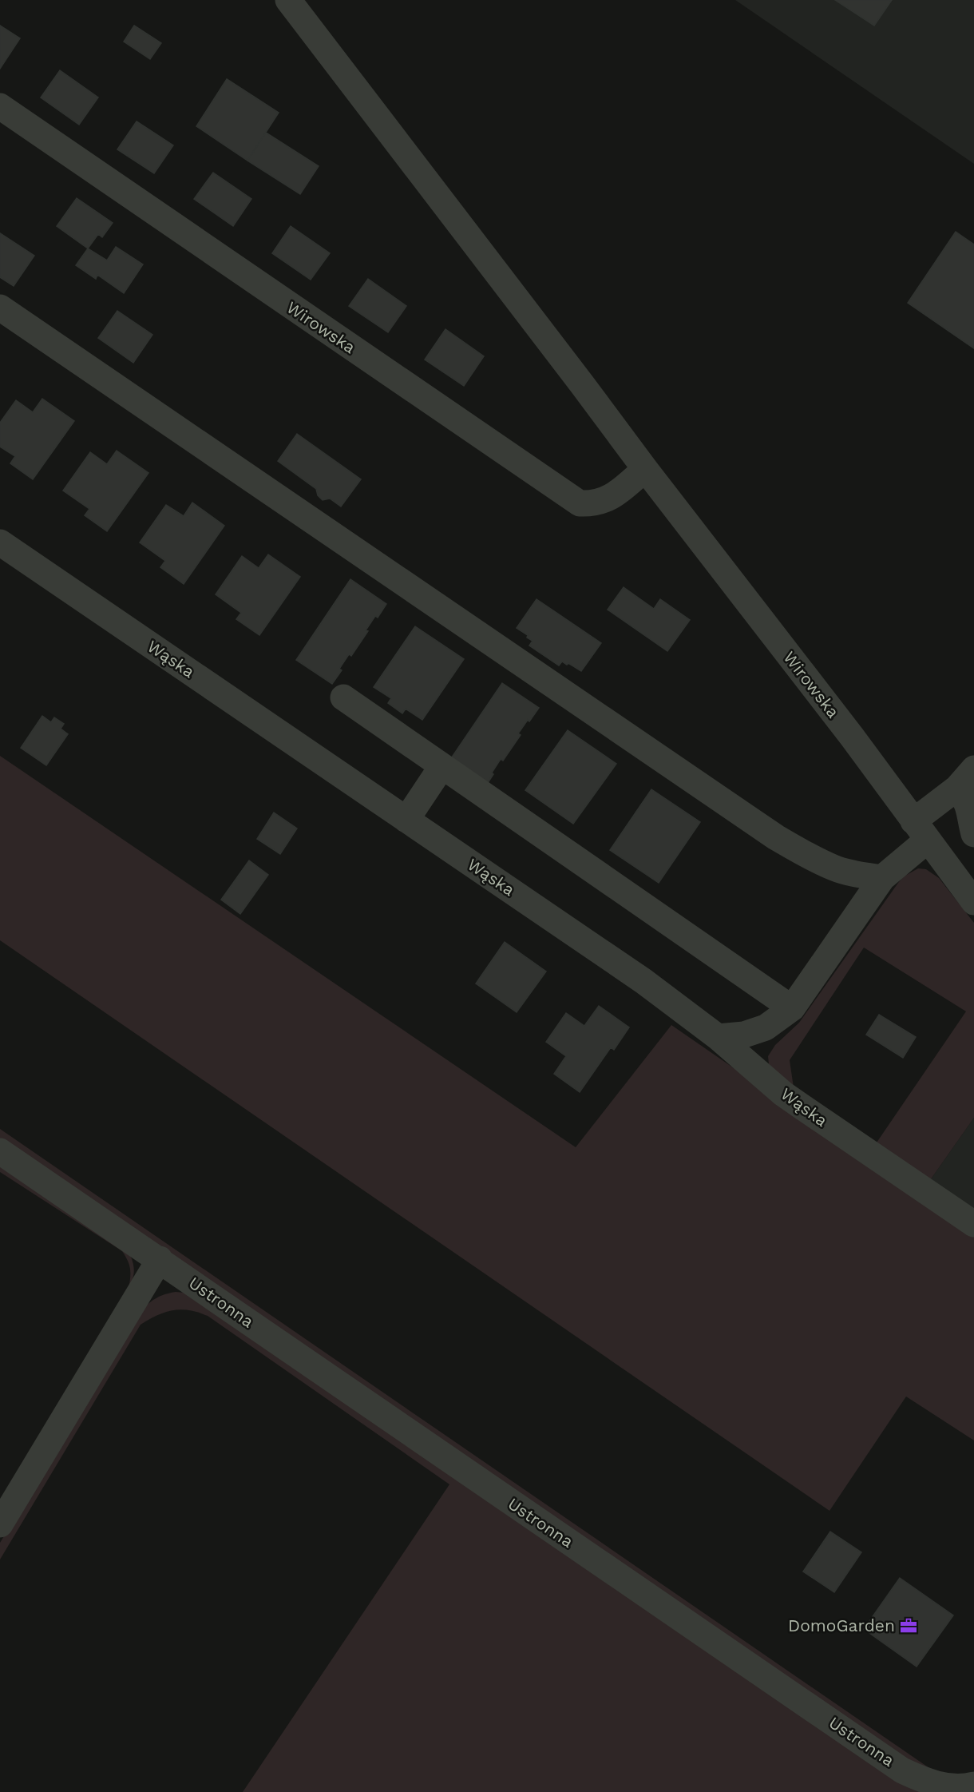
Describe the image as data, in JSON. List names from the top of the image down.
{
  "streets": {
    "street": ["Wirowska", "Wąska", "Ustronna"]
  },
  "places": {
    "office": ["DomoGarden"]
  }
}
